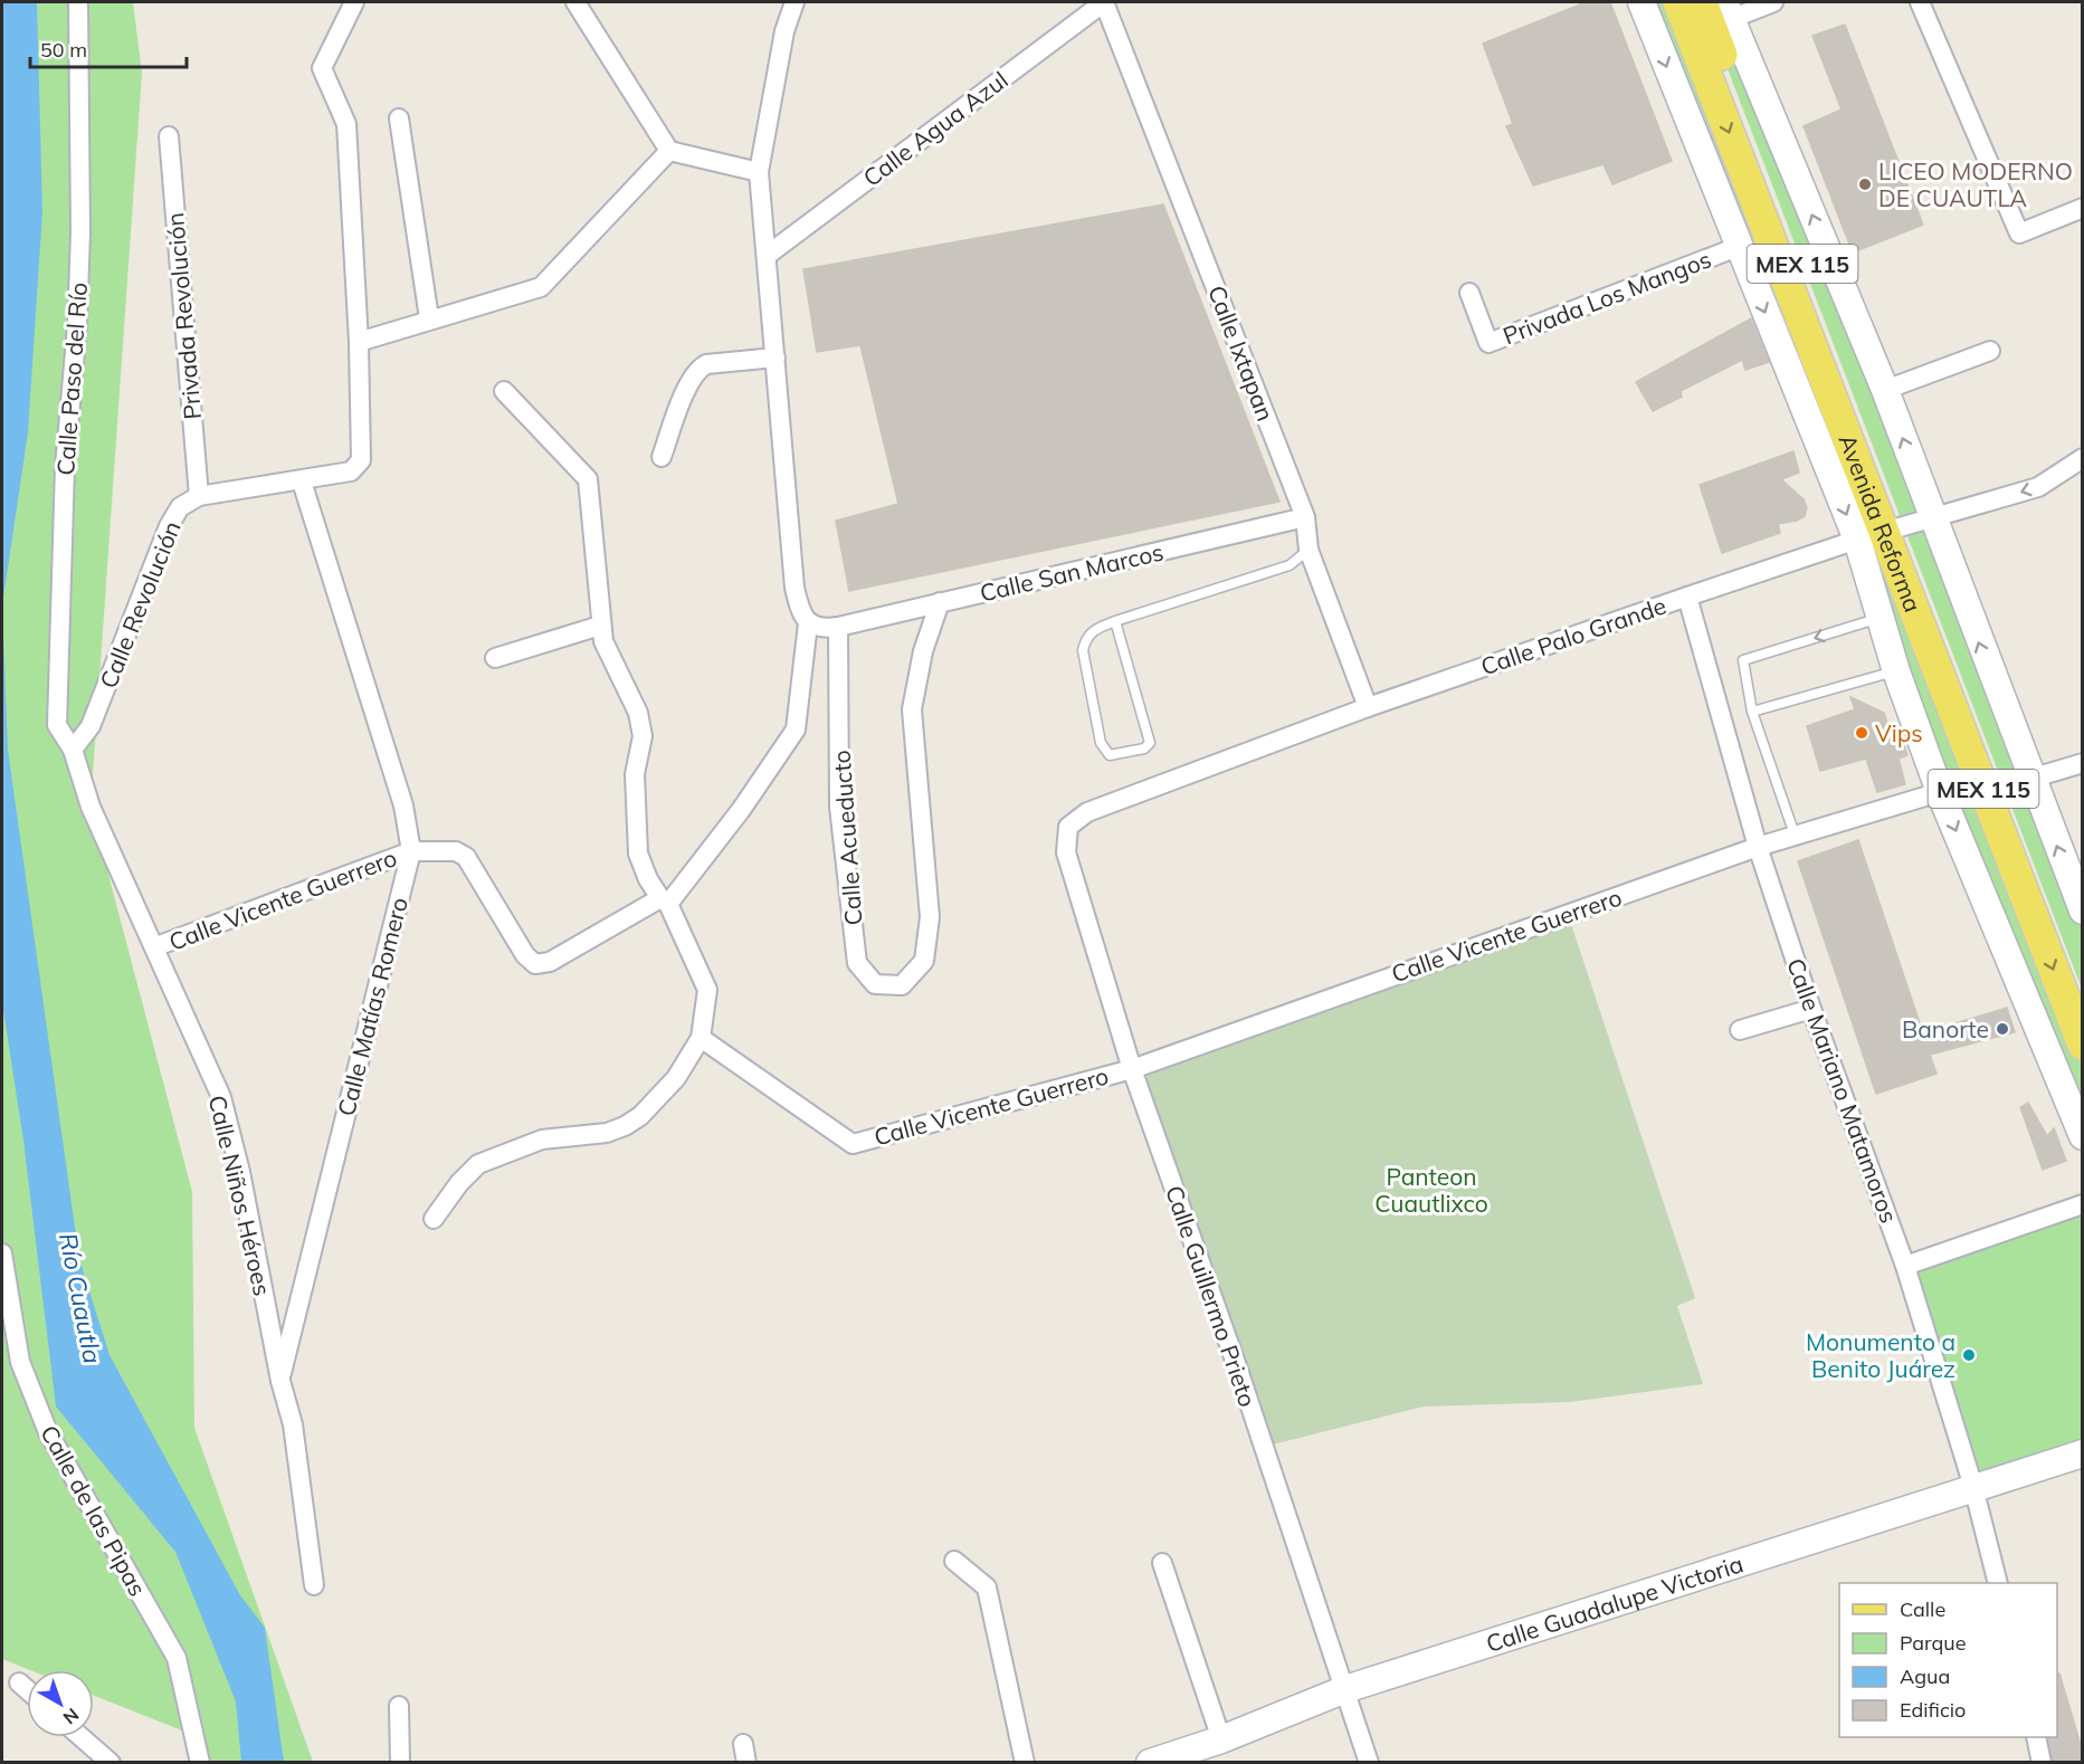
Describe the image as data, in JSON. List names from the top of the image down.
{
  "streets": {
    "main road": ["MEX 115", "Avenida Reforma"],
    "street": [
      "Calle Agua Azul",
      "Privada Los Mangos",
      "Privada Revolución",
      "Calle Ixtapan",
      "Calle Paso del Río",
      "Calle San Marcos",
      "Calle Revolución",
      "Calle Palo Grande",
      "Calle Acueducto",
      "Calle Vicente Guerrero",
      "Calle Matías Romero",
      "Calle Mariano Matamoros",
      "Calle Niños Héroes",
      "Calle Guillermo Prieto",
      "Calle de las Pipas",
      "Calle Guadalupe Victoria"
    ]
  },
  "crossings": [
    ["Calle Agua Azul", "Calle Ixtapan"],
    ["Privada Revolución", "Calle Revolución"],
    ["Calle Ixtapan", "Calle San Marcos"],
    ["Calle Ixtapan", "Calle Palo Grande"],
    ["Calle Paso del Río", "Calle Revolución"],
    ["Calle Paso del Río", "Calle Niños Héroes"],
    ["Avenida Reforma", "Calle Palo Grande"],
    ["Calle San Marcos", "Calle Acueducto"],
    ["Calle Revolución", "Calle Matías Romero"],
    ["Calle Revolución", "Calle Niños Héroes"],
    ["Calle Palo Grande", "Calle Mariano Matamoros"],
    ["Calle Palo Grande", "Calle Guillermo Prieto"],
    ["Calle Vicente Guerrero", "Calle Matías Romero"],
    ["Calle Vicente Guerrero", "Calle Mariano Matamoros"],
    ["Calle Vicente Guerrero", "Calle Niños Héroes"],
    ["Calle Vicente Guerrero", "Calle Guillermo Prieto"],
    ["Calle Matías Romero", "Calle Niños Héroes"],
    ["Calle Mariano Matamoros", "Calle Guadalupe Victoria"],
    ["Calle Guillermo Prieto", "Calle Guadalupe Victoria"]
  ],
  "water": ["Río Cuautla"],
  "parks": ["Panteon Cuautlixco"],
  "places": [
    "LICEO MODERNO DE CUAUTLA",
    "Vips",
    "Banorte",
    "Monumento a Benito Juárez"
  ],
  "legend": [
    "Calle",
    "Parque",
    "Agua",
    "Edificio"
  ],
  "scale_bar": "50 m",
  "north": "bottom right"
}
